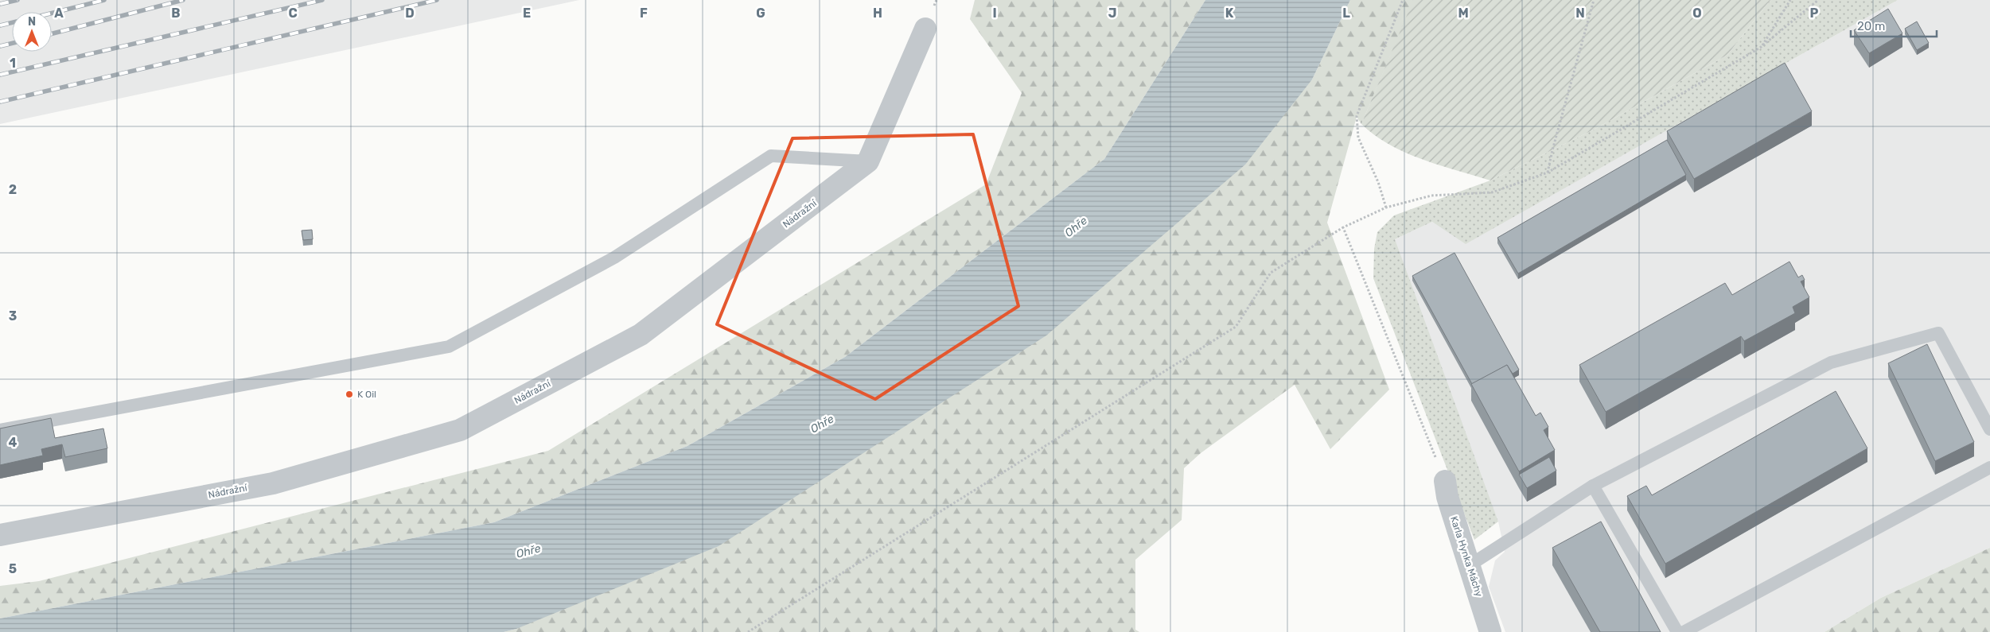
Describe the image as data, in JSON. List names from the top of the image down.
{
  "streets": {
    "street": ["Nádražní", "Karla Hynka Máchy"]
  },
  "water": ["Ohře"],
  "places": ["K Oil"],
  "scale_bar": "20 m",
  "north": "top",
  "grid": {
    "columns": [
      "A",
      "B",
      "C",
      "D",
      "E",
      "F",
      "G",
      "H",
      "I",
      "J",
      "K",
      "L",
      "M",
      "N",
      "O",
      "P"
    ],
    "rows": [
      "1",
      "2",
      "3",
      "4",
      "5"
    ]
  }
}
